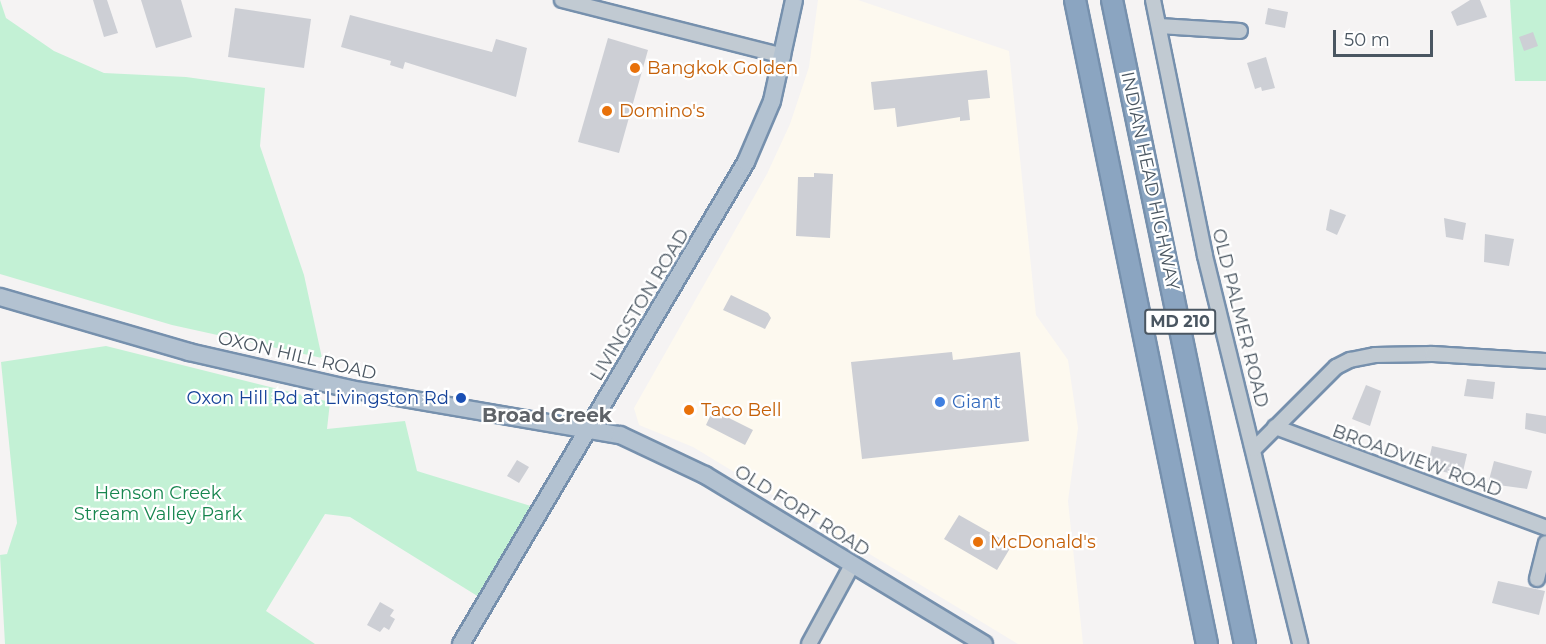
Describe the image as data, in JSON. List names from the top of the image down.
{
  "streets": {
    "highway": ["INDIAN HEAD HIGHWAY", "MD 210"],
    "main road": ["LIVINGSTON ROAD", "OXON HILL ROAD", "OLD FORT ROAD"],
    "street": ["OLD PALMER ROAD", "BROADVIEW ROAD"]
  },
  "crossings": [
    ["LIVINGSTON ROAD", "OXON HILL ROAD"],
    ["LIVINGSTON ROAD", "OLD FORT ROAD"],
    ["OXON HILL ROAD", "OLD FORT ROAD"]
  ],
  "districts": ["Broad Creek"],
  "parks": ["Henson Creek Stream Valley Park"],
  "places": [
    "Bangkok Golden",
    "Domino's",
    "Oxon Hill Rd at Livingston Rd",
    "Giant",
    "Taco Bell",
    "McDonald's"
  ],
  "scale_bar": "50 m"
}
